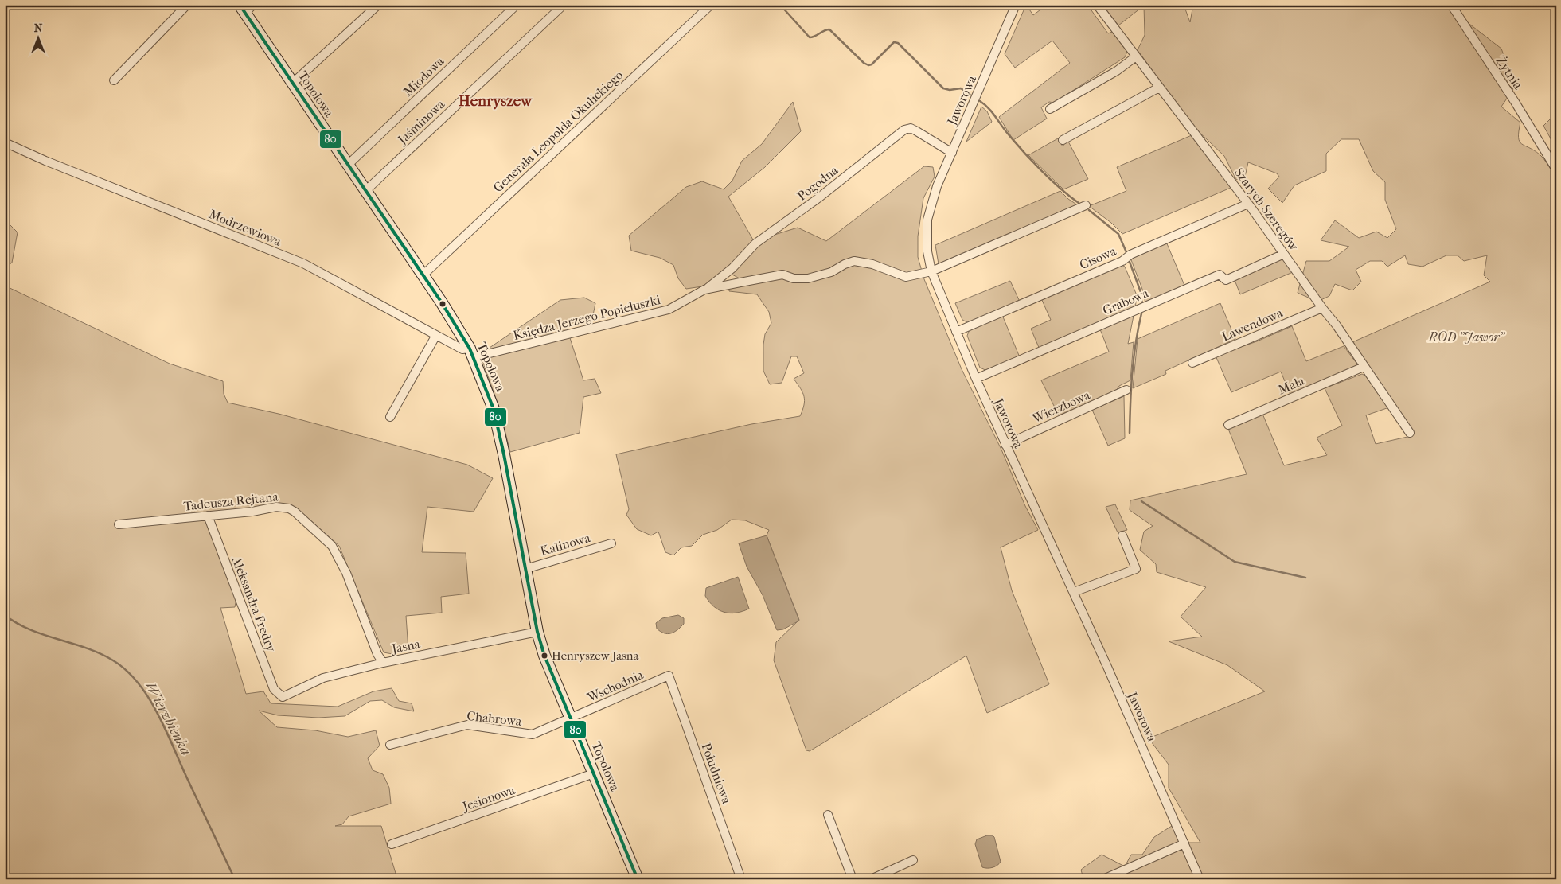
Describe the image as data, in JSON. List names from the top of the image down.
{
  "streets": {
    "street": [
      "Żytnia",
      "Miodowa",
      "Topolowa",
      "Jaworowa",
      "Jaśminowa",
      "Generała Leopolda Okulickiego",
      "Pogodna",
      "Szarych Szeregów",
      "Modrzewiowa",
      "Cisowa",
      "Grabowa",
      "Księdza Jerzego Popiełuszki",
      "Lawendowa",
      "Mała",
      "Wierzbowa",
      "Tadeusza Rejtana",
      "Kalinowa",
      "Aleksandra Fredry",
      "Jasna",
      "Wschodnia",
      "Chabrowa",
      "Południowa",
      "Jesionowa"
    ]
  },
  "crossings": [
    ["Miodowa", "Topolowa"],
    ["Topolowa", "Jaśminowa"],
    ["Topolowa", "Generała Leopolda Okulickiego"],
    ["Topolowa", "Modrzewiowa"],
    ["Topolowa", "Księdza Jerzego Popiełuszki"],
    ["Topolowa", "Kalinowa"],
    ["Topolowa", "Jasna"],
    ["Topolowa", "Wschodnia"],
    ["Topolowa", "Chabrowa"],
    ["Topolowa", "Jesionowa"],
    ["Jaworowa", "Pogodna"],
    ["Jaworowa", "Cisowa"],
    ["Jaworowa", "Grabowa"],
    ["Jaworowa", "Księdza Jerzego Popiełuszki"],
    ["Jaworowa", "Wierzbowa"],
    ["Pogodna", "Księdza Jerzego Popiełuszki"],
    ["Szarych Szeregów", "Cisowa"],
    ["Szarych Szeregów", "Grabowa"],
    ["Szarych Szeregów", "Lawendowa"],
    ["Szarych Szeregów", "Mała"],
    ["Modrzewiowa", "Księdza Jerzego Popiełuszki"],
    ["Tadeusza Rejtana", "Aleksandra Fredry"],
    ["Tadeusza Rejtana", "Jasna"],
    ["Aleksandra Fredry", "Jasna"],
    ["Wschodnia", "Chabrowa"],
    ["Wschodnia", "Południowa"]
  ],
  "districts": ["Henryszew"],
  "water": ["Wierzbienka"],
  "parks": ["ROD \"Jawor\""],
  "places": ["Henryszew Jasna"],
  "lines": ["transit line 80"],
  "north": "top"
}
